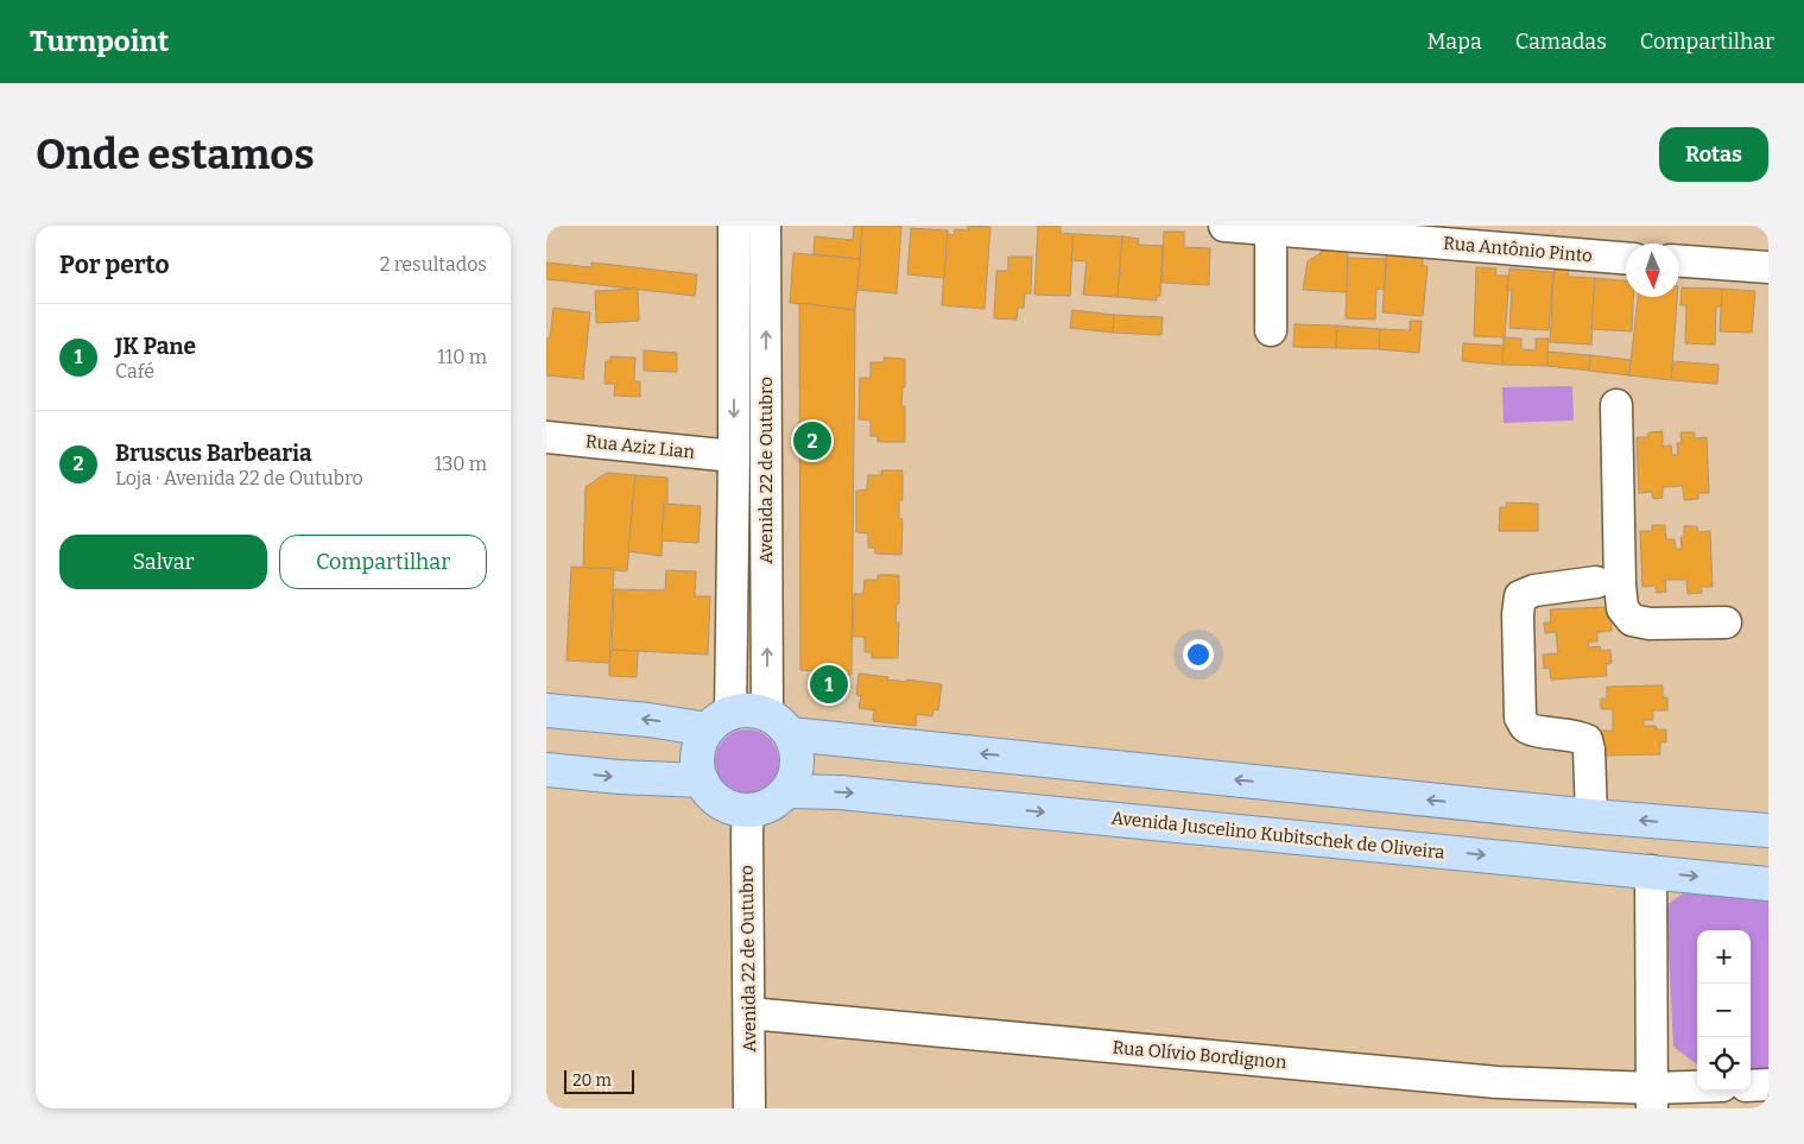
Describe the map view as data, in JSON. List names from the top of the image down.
{
  "streets": {
    "main road": ["Avenida Juscelino Kubitschek de Oliveira"],
    "street": [
      "Rua Antônio Pinto",
      "Rua Aziz Lian",
      "Avenida 22 de Outubro",
      "Rua Olívio Bordignon"
    ]
  },
  "crossings": [
    ["Rua Aziz Lian", "Avenida 22 de Outubro"],
    ["Avenida 22 de Outubro", "Avenida Juscelino Kubitschek de Oliveira"],
    ["Avenida 22 de Outubro", "Rua Olívio Bordignon"]
  ],
  "scale_bar": "20 m",
  "north": "bottom",
  "page": {
    "header": "Turnpoint",
    "nav": ["Mapa", "Camadas", "Compartilhar"],
    "buttons": [
      "Rotas",
      ["Salvar", "Compartilhar"]
    ],
    "title": "Onde estamos",
    "heading": ["Por perto", "2 resultados"],
    "list": [
      {
        "mark": "1",
        "name": "JK Pane",
        "note": "Café",
        "value": "110 m"
      },
      {
        "mark": "2",
        "name": "Bruscus Barbearia",
        "note": "Loja · Avenida 22 de Outubro",
        "value": "130 m"
      }
    ],
    "pins": ["2", "1"],
    "map_buttons": ["+", "−"],
    "scale": "20 m"
  }
}
